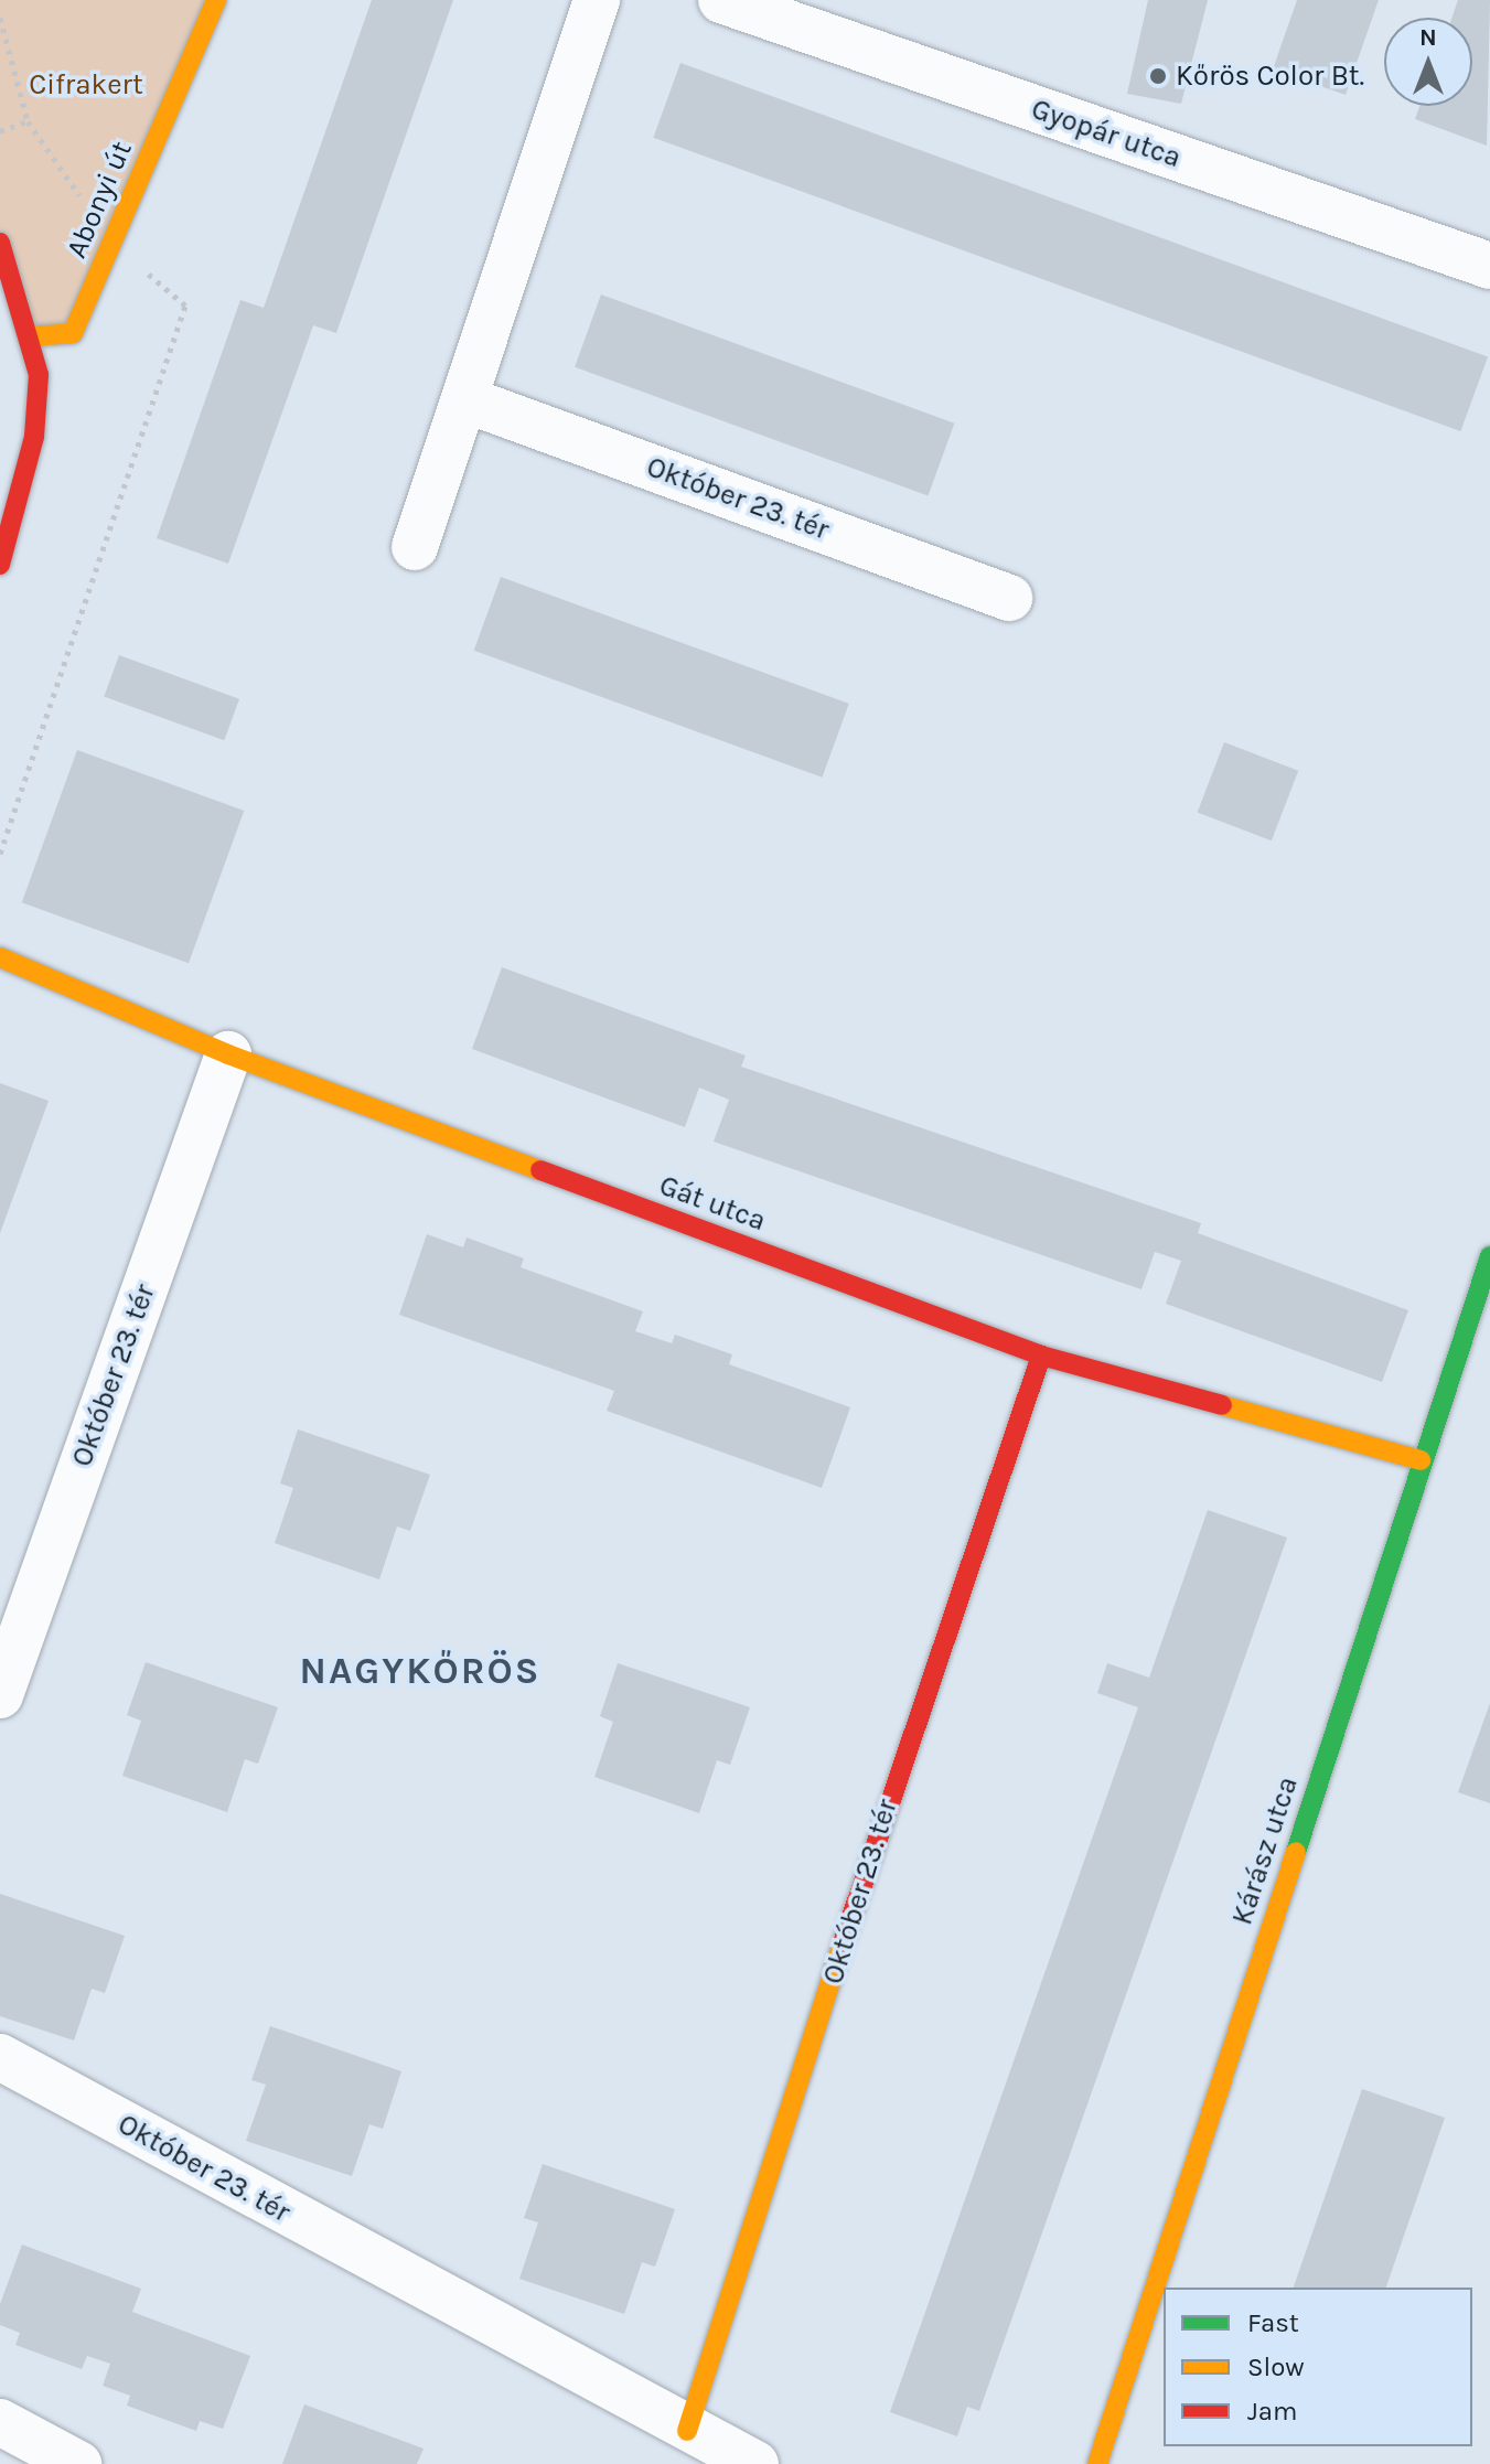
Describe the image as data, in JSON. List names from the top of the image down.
{
  "streets": {
    "street": [
      "Gyopár utca",
      "Abonyi út",
      "Október 23. tér",
      "Gát utca",
      "Kárász utca"
    ]
  },
  "crossings": [
    ["Október 23. tér", "Gát utca"],
    ["Gát utca", "Kárász utca"]
  ],
  "districts": ["NAGYKŐRÖS"],
  "parks": ["Cifrakert"],
  "places": ["Kőrös Color Bt."],
  "legend": ["Fast", "Slow", "Jam"],
  "north": "top"
}
